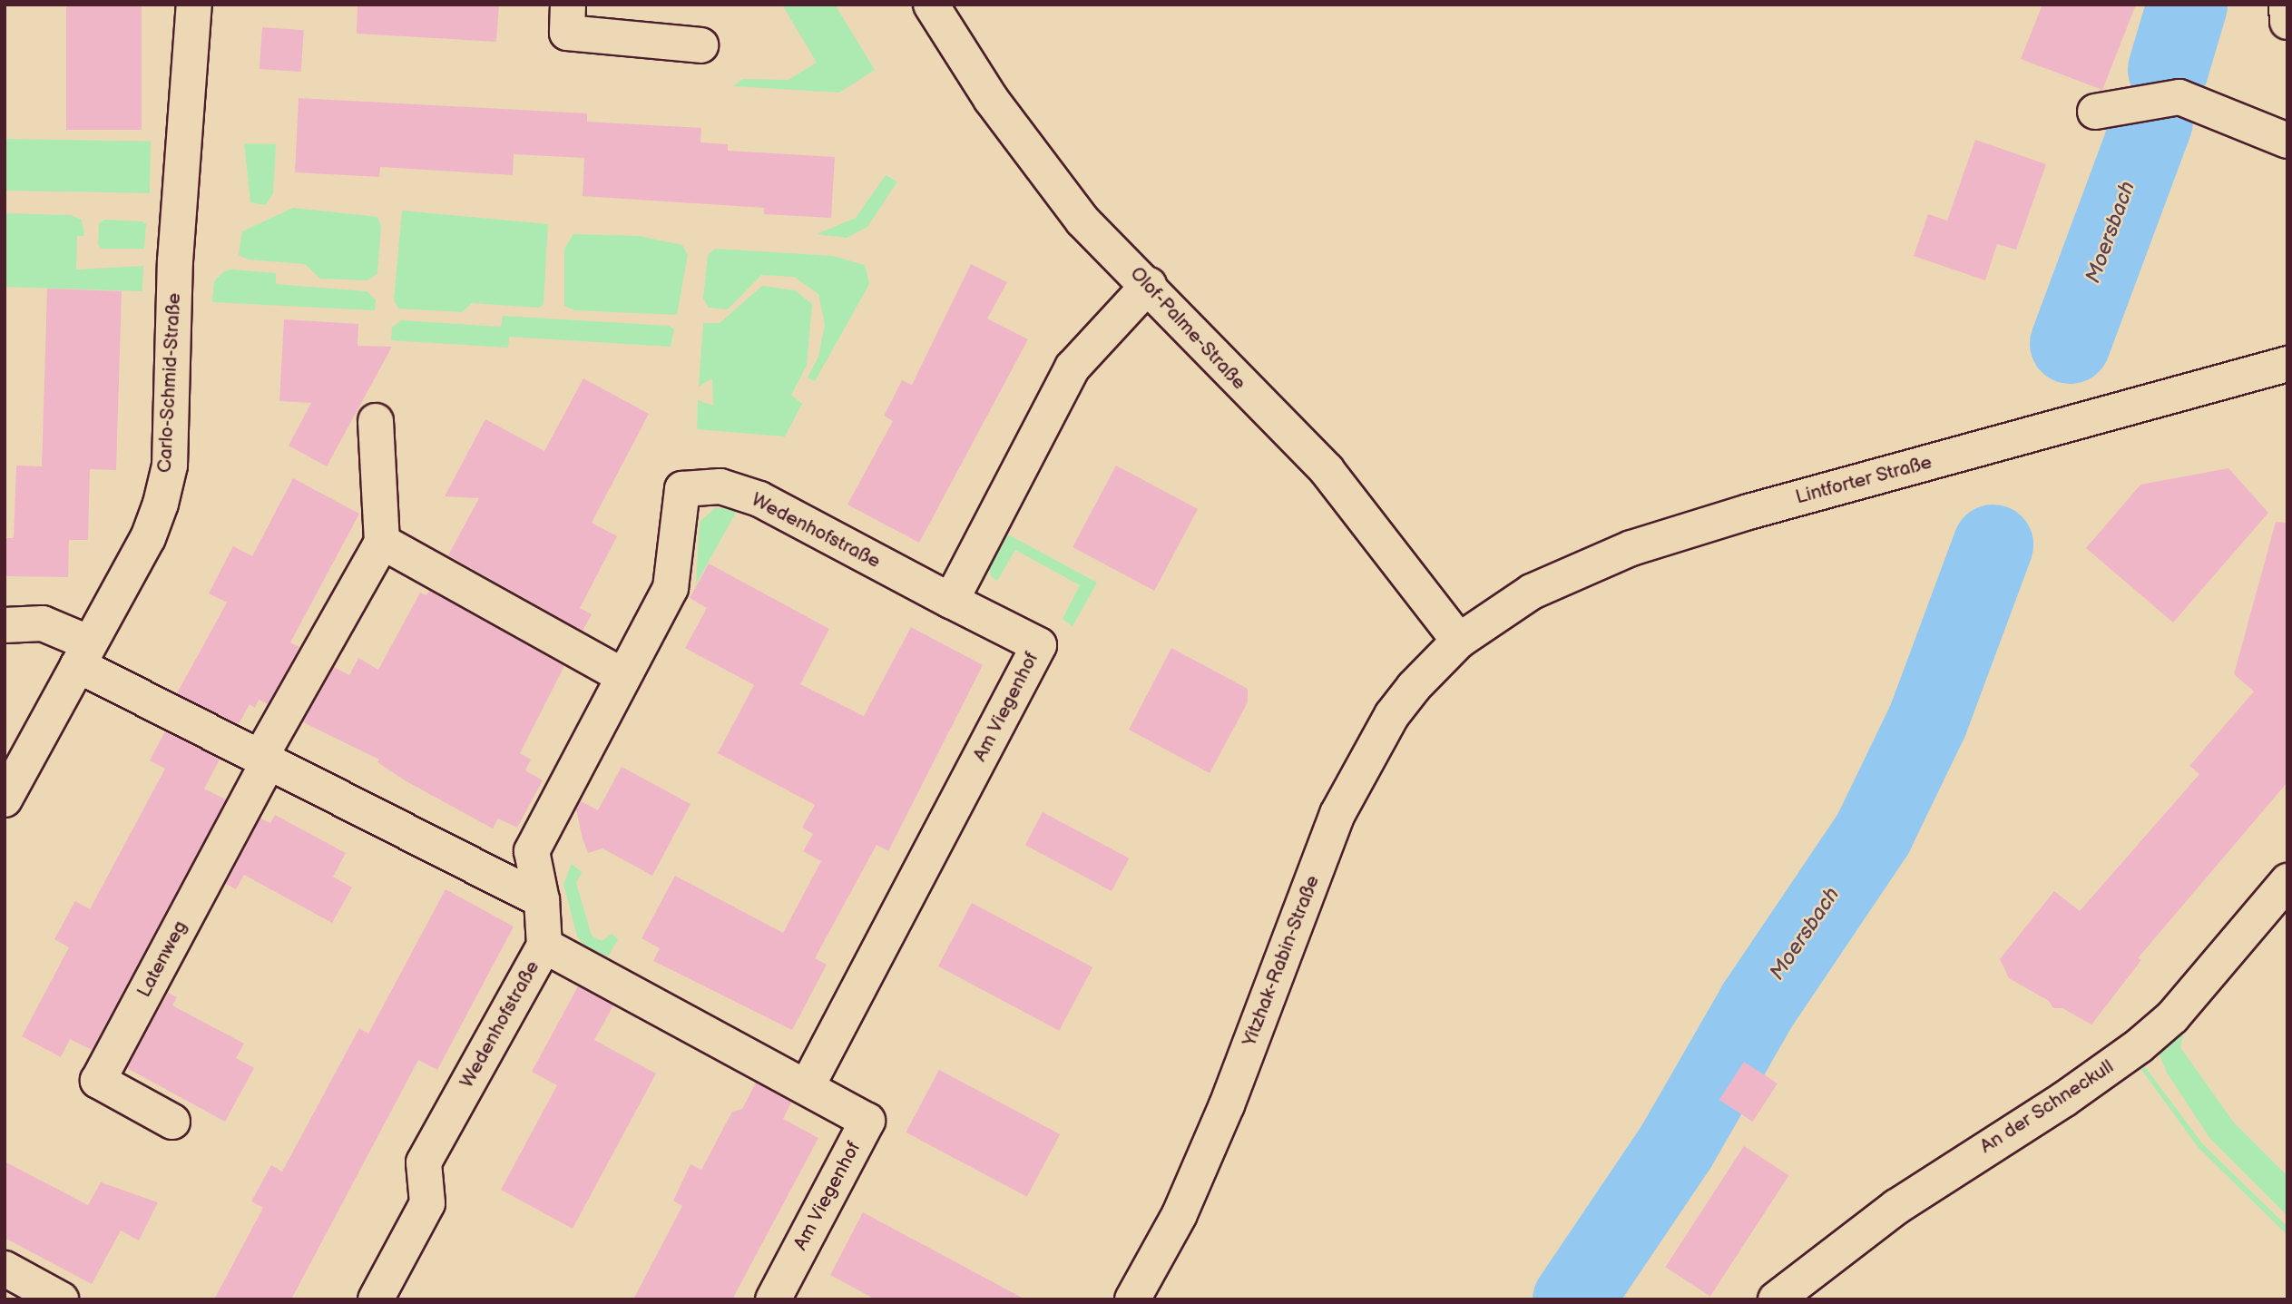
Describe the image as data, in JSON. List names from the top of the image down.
{
  "streets": {
    "street": [
      "Olof-Palme-Straße",
      "Carlo-Schmid-Straße",
      "Lintforter Straße",
      "Wedenhofstraße",
      "Am Viegenhof",
      "Latenweg",
      "Yitzhak-Rabin-Straße",
      "An der Schneckull"
    ]
  },
  "crossings": [
    ["Olof-Palme-Straße", "Lintforter Straße"],
    ["Olof-Palme-Straße", "Yitzhak-Rabin-Straße"],
    ["Lintforter Straße", "Yitzhak-Rabin-Straße"],
    ["Wedenhofstraße", "Am Viegenhof"]
  ],
  "water": ["Moersbach"]
}
